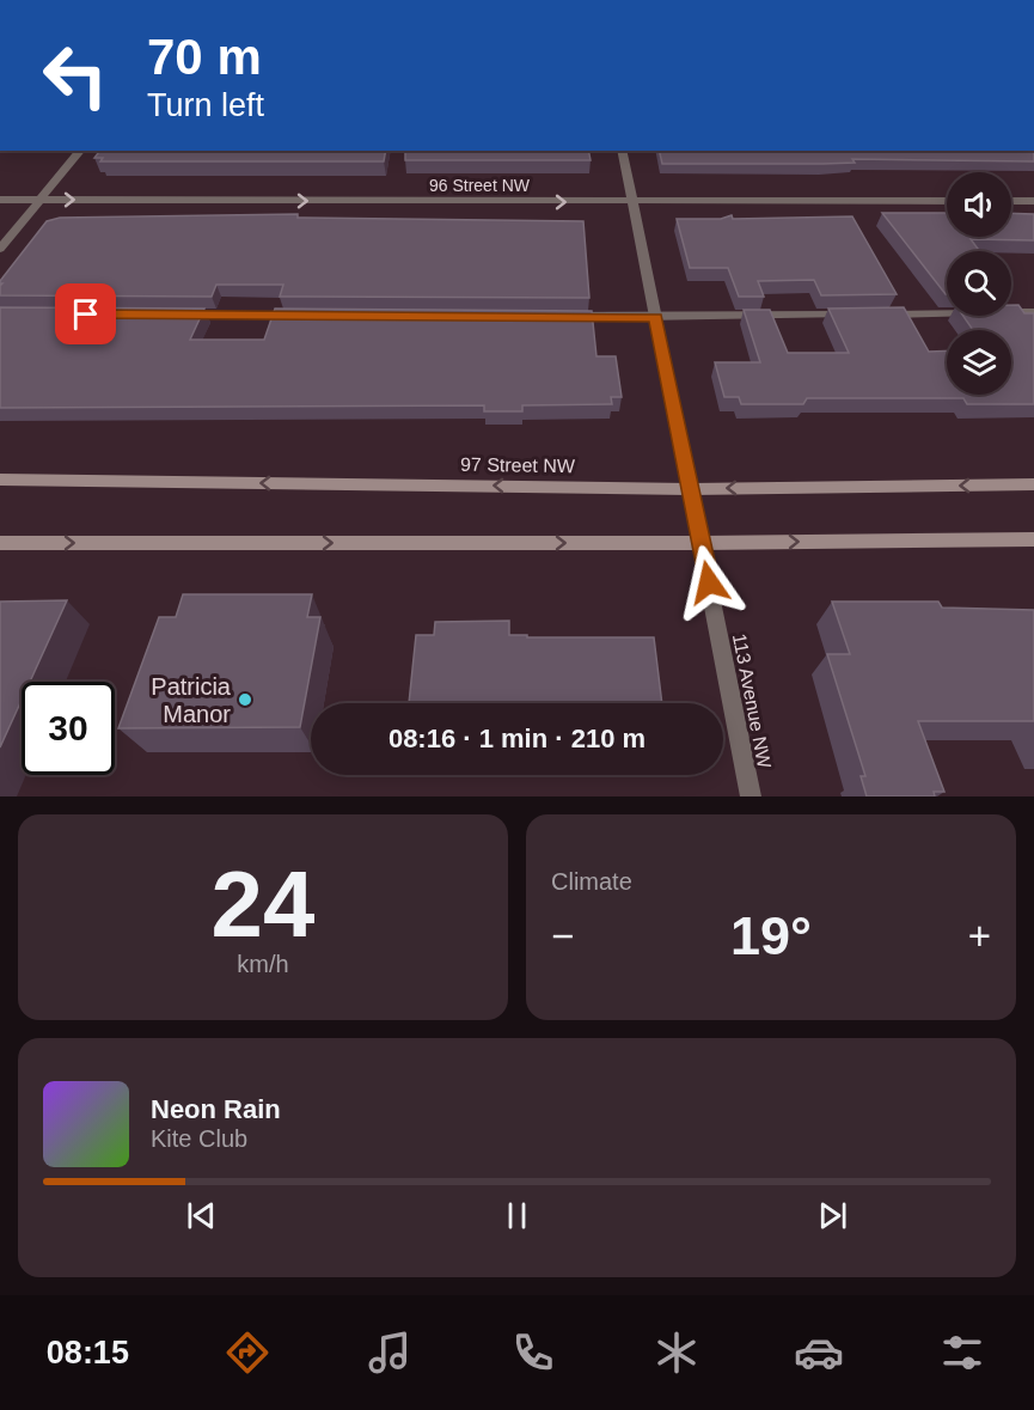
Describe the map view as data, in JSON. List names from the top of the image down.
{
  "streets": {
    "main road": ["97 Street NW"],
    "street": ["96 Street NW", "113 Avenue NW"]
  },
  "crossings": [
    ["96 Street NW", "113 Avenue NW"],
    ["97 Street NW", "113 Avenue NW"]
  ],
  "places": ["Patricia Manor"],
  "page": {
    "turn": ["70 m", "Turn left"],
    "limit": "30",
    "trip": "08:16 · 1 min · 210 m",
    "tile": [
      ["24", "km/h"],
      "Climate"
    ],
    "heat": ["−", "19°", "+"],
    "song": ["Neon Rain", "Kite Club"],
    "tabs": "08:15"
  }
}
